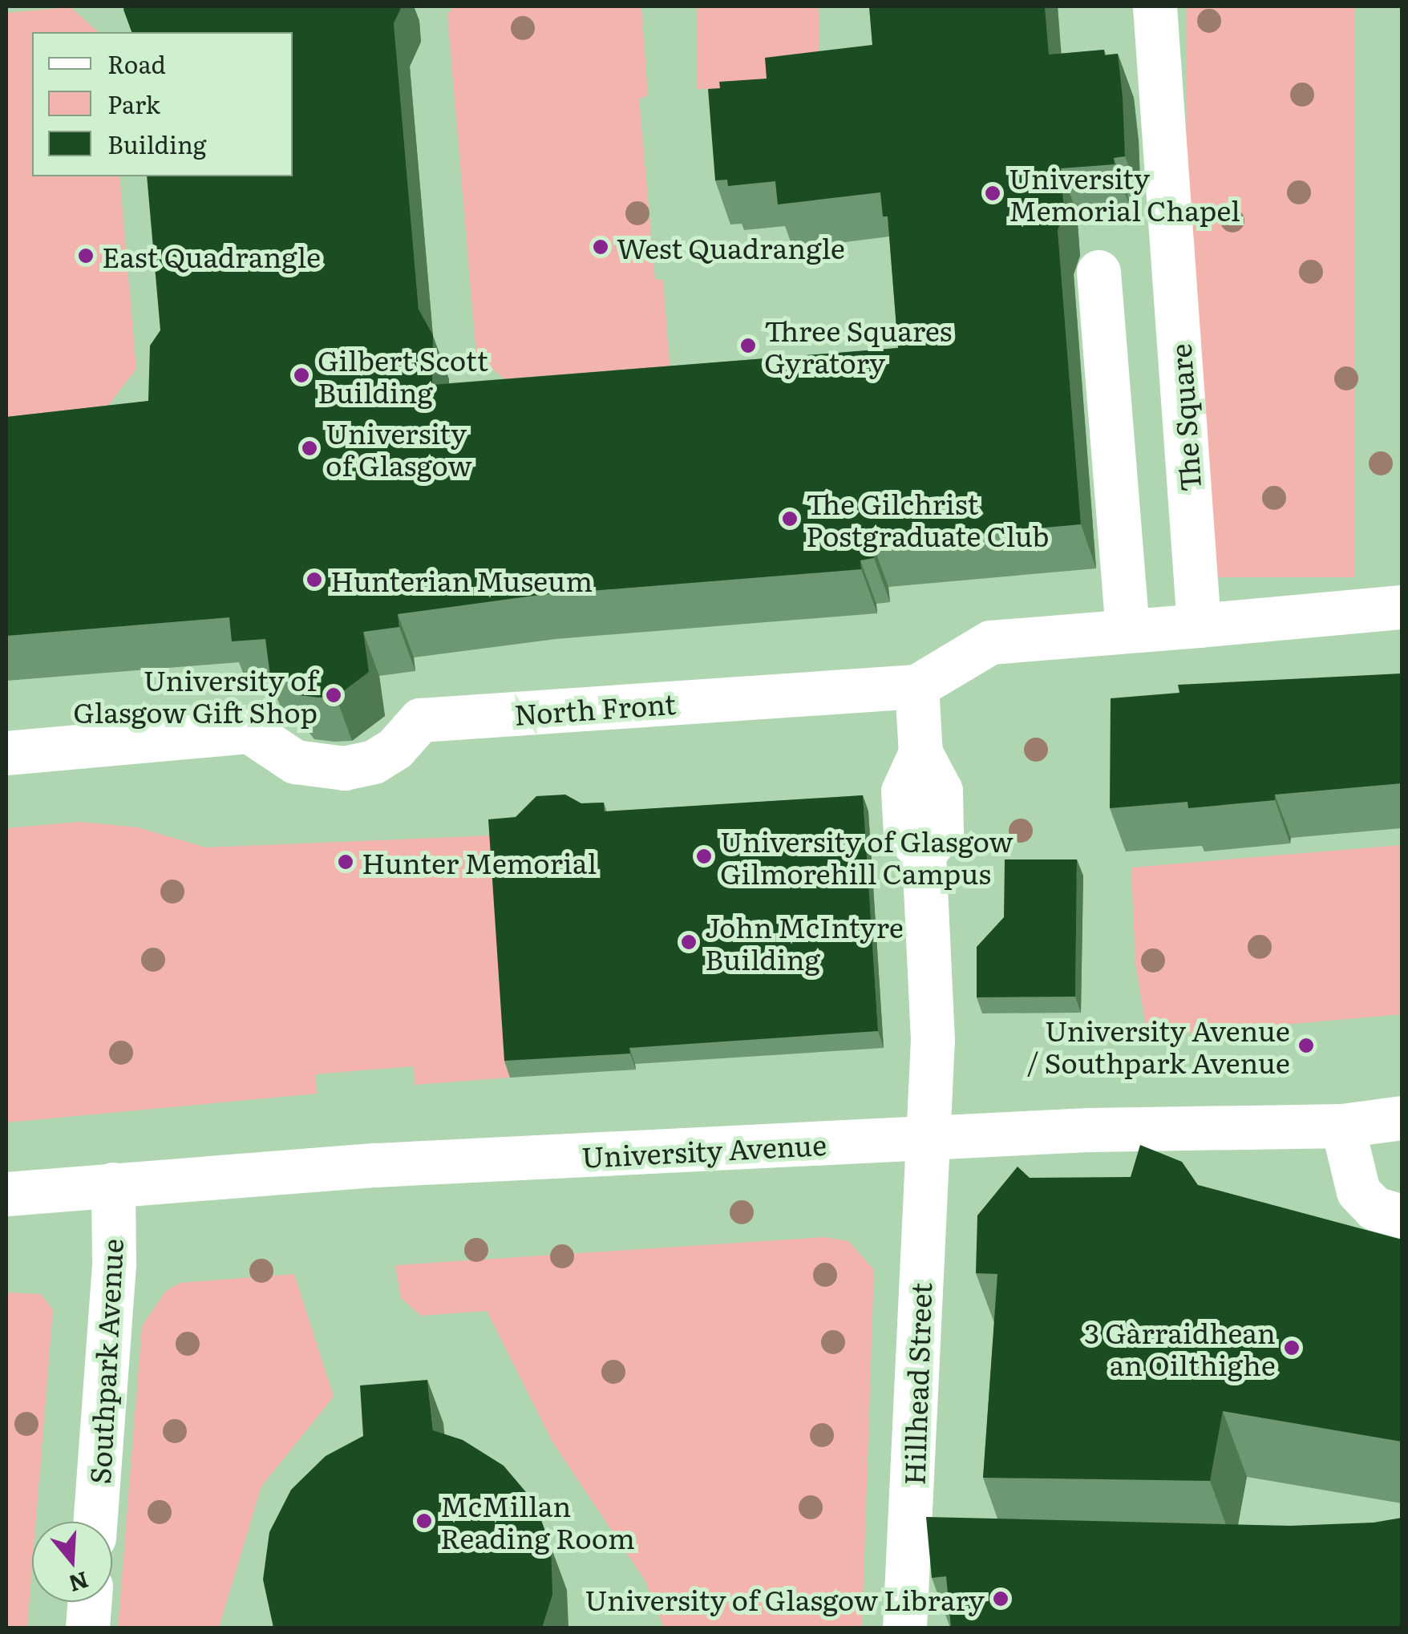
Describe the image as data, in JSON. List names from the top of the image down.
{
  "streets": {
    "street": [
      "The Square",
      "North Front",
      "University Avenue",
      "Southpark Avenue",
      "Hillhead Street"
    ]
  },
  "crossings": [
    ["The Square", "North Front"],
    ["North Front", "Hillhead Street"],
    ["University Avenue", "Southpark Avenue"],
    ["University Avenue", "Hillhead Street"]
  ],
  "places": [
    "University Memorial Chapel",
    "West Quadrangle",
    "East Quadrangle",
    "Three Squares Gyratory",
    "Gilbert Scott Building",
    "University of Glasgow",
    "The Gilchrist Postgraduate Club",
    "Hunterian Museum",
    "University of Glasgow Gift Shop",
    "University of Glasgow Gilmorehill Campus",
    "Hunter Memorial",
    "John McIntyre Building",
    "University Avenue / Southpark Avenue",
    "3 Gàrraidhean an Oilthighe",
    "McMillan Reading Room",
    "University of Glasgow Library"
  ],
  "legend": ["Road", "Park", "Building"],
  "north": "bottom"
}
